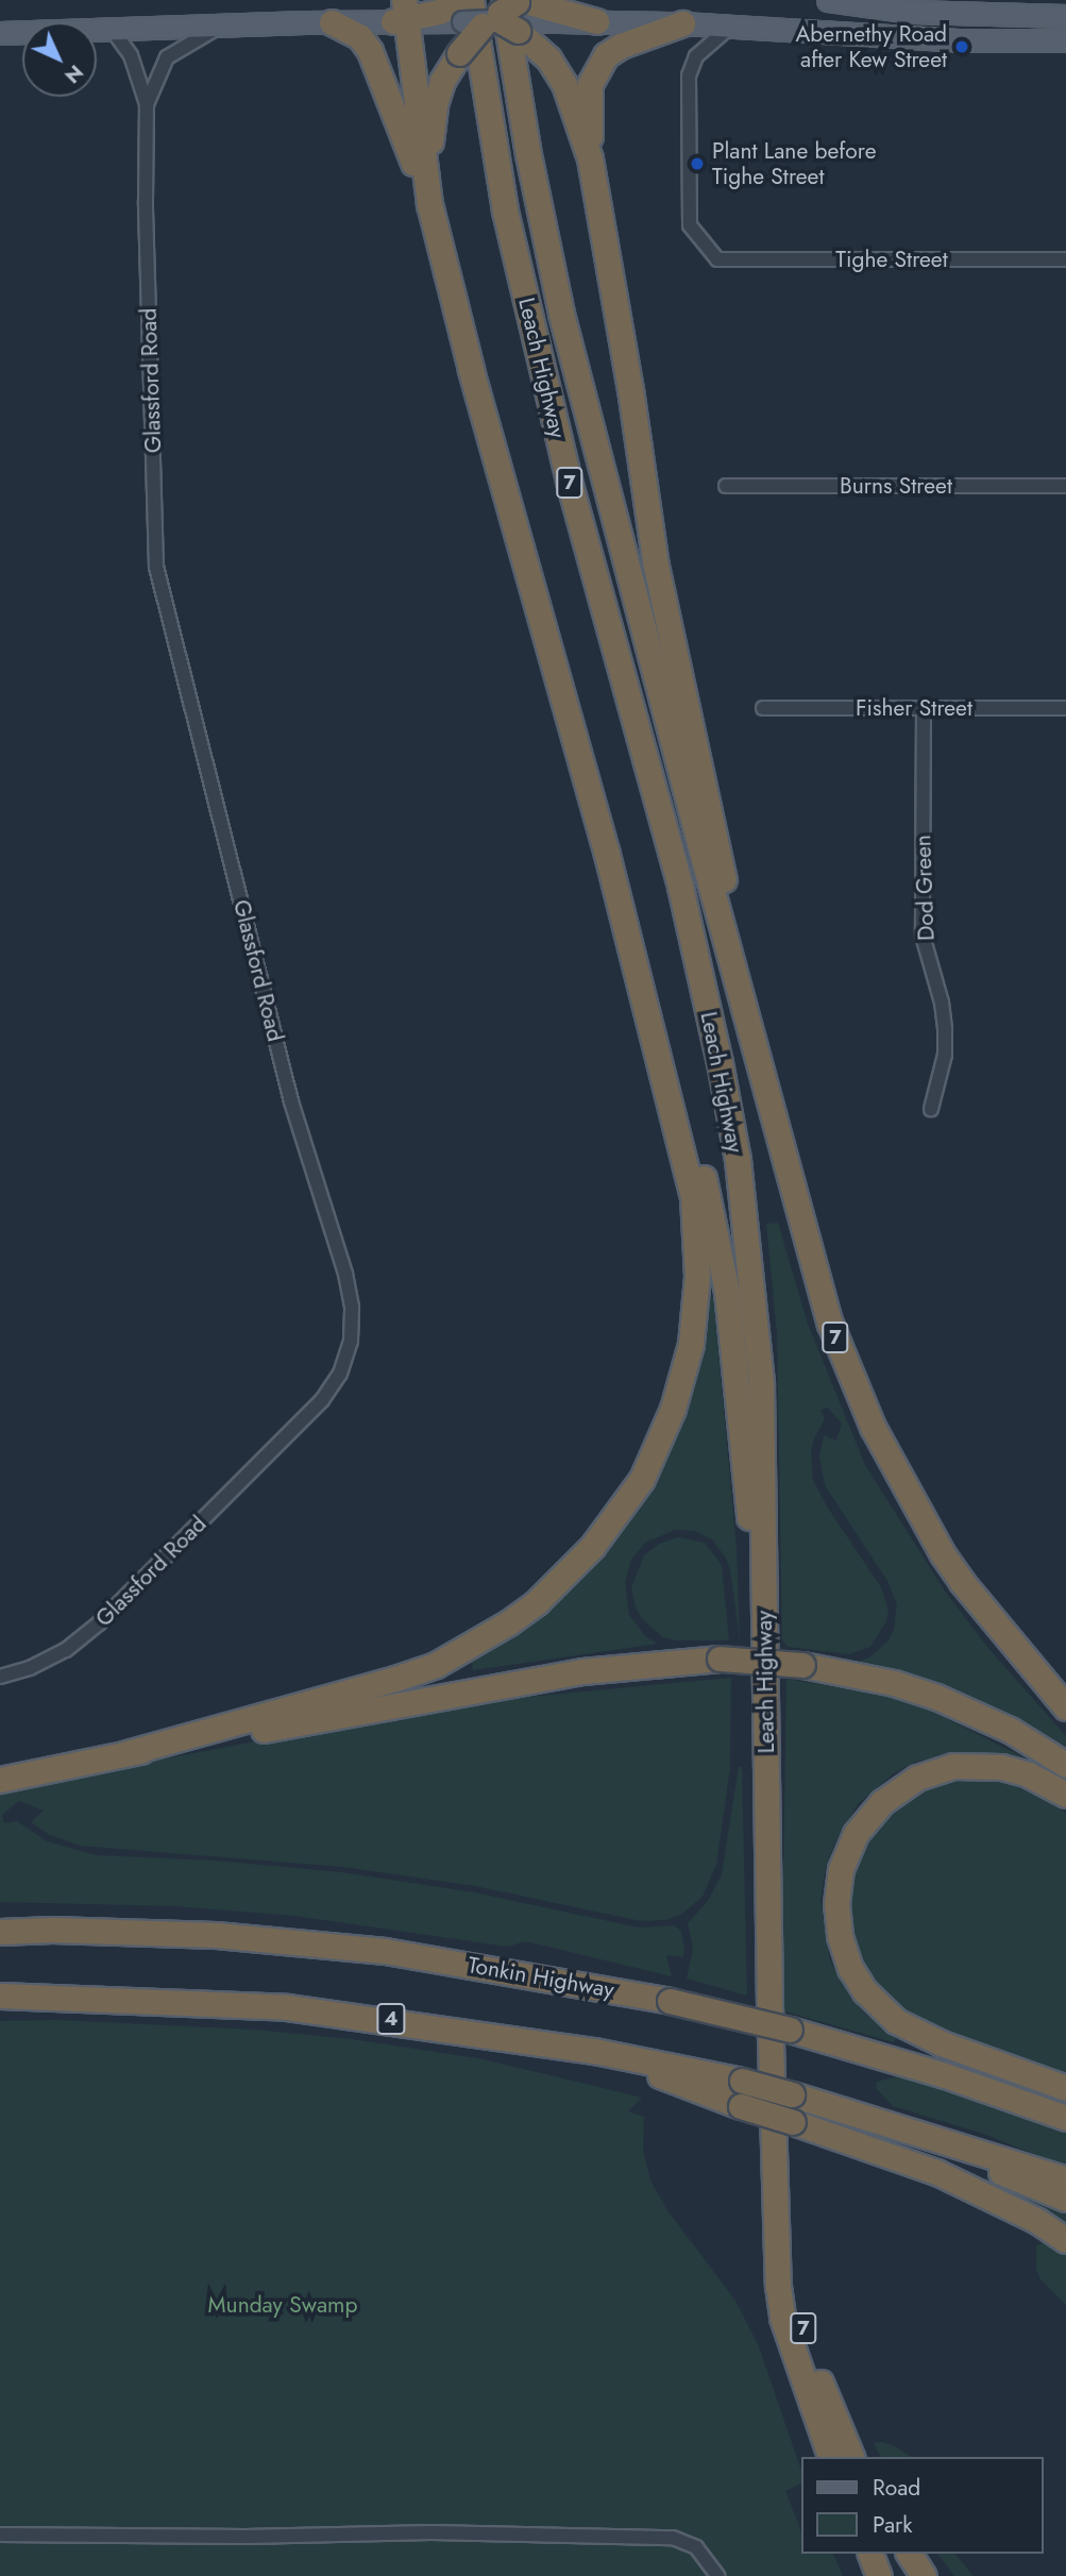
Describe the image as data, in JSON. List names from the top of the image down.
{
  "streets": {
    "highway": [
      "Leach Highway",
      "7",
      "Tonkin Highway",
      "4"
    ],
    "street": [
      "Tighe Street",
      "Glassford Road",
      "Burns Street",
      "Fisher Street",
      "Dod Green"
    ]
  },
  "crossings": [
    ["Leach Highway", "7"],
    ["Fisher Street", "Dod Green"]
  ],
  "parks": ["Munday Swamp"],
  "places": ["Abernethy Road after Kew Street", "Plant Lane before Tighe Street"],
  "legend": ["Road", "Park"],
  "north": "bottom right"
}
